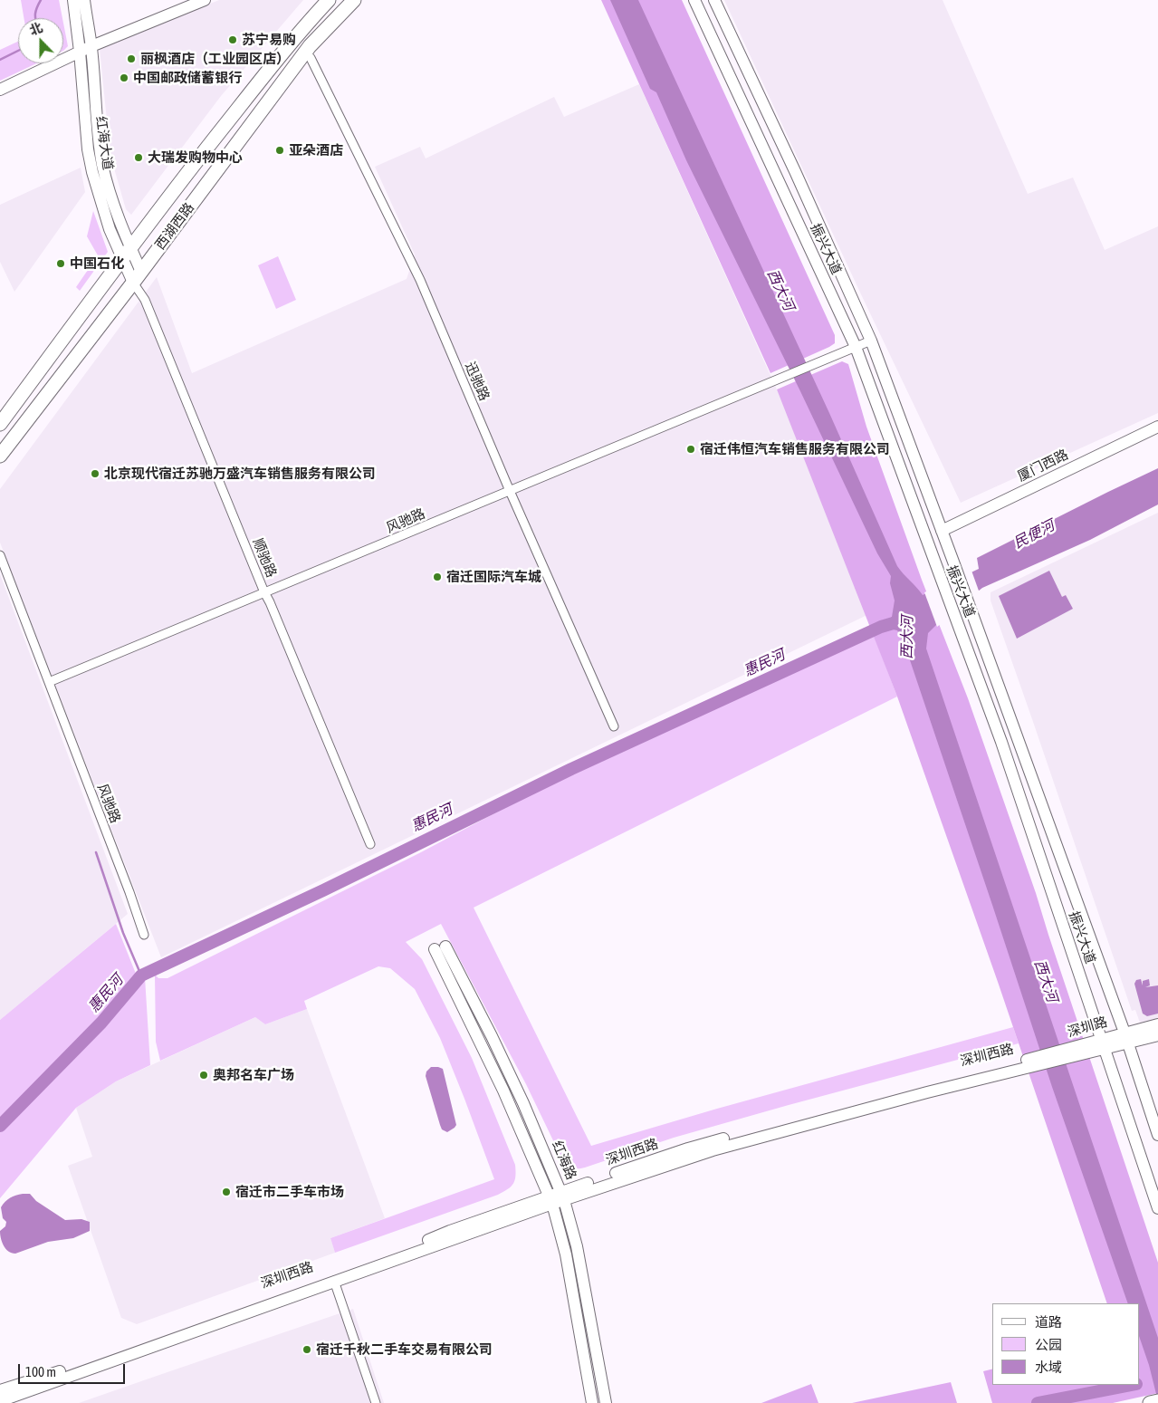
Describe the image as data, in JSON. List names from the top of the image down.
{
  "streets": {
    "main road": ["西湖西路"],
    "street": [
      "红海大道",
      "振兴大道",
      "迅驰路",
      "厦门西路",
      "风驰路",
      "顺驰路",
      "深圳路",
      "深圳西路",
      "红海路"
    ]
  },
  "crossings": [
    ["红海大道", "西湖西路"],
    ["红海大道", "顺驰路"],
    ["西湖西路", "迅驰路"],
    ["西湖西路", "顺驰路"],
    ["振兴大道", "厦门西路"],
    ["振兴大道", "风驰路"],
    ["振兴大道", "深圳路"],
    ["迅驰路", "风驰路"],
    ["风驰路", "顺驰路"],
    ["深圳路", "深圳西路"],
    ["深圳西路", "红海路"]
  ],
  "water": ["西大河", "民便河", "惠民河"],
  "places": [
    "苏宁易购",
    "丽枫酒店（工业园区店）",
    "中国邮政储蓄银行",
    "亚朵酒店",
    "大瑞发购物中心",
    "中国石化",
    "宿迁伟恒汽车销售服务有限公司",
    "北京现代宿迁苏驰万盛汽车销售服务有限公司",
    "宿迁国际汽车城",
    "奥邦名车广场",
    "宿迁市二手车市场",
    "宿迁千秋二手车交易有限公司"
  ],
  "legend": ["道路", "公园", "水域"],
  "scale_bar": "100 m",
  "north": "top"
}
